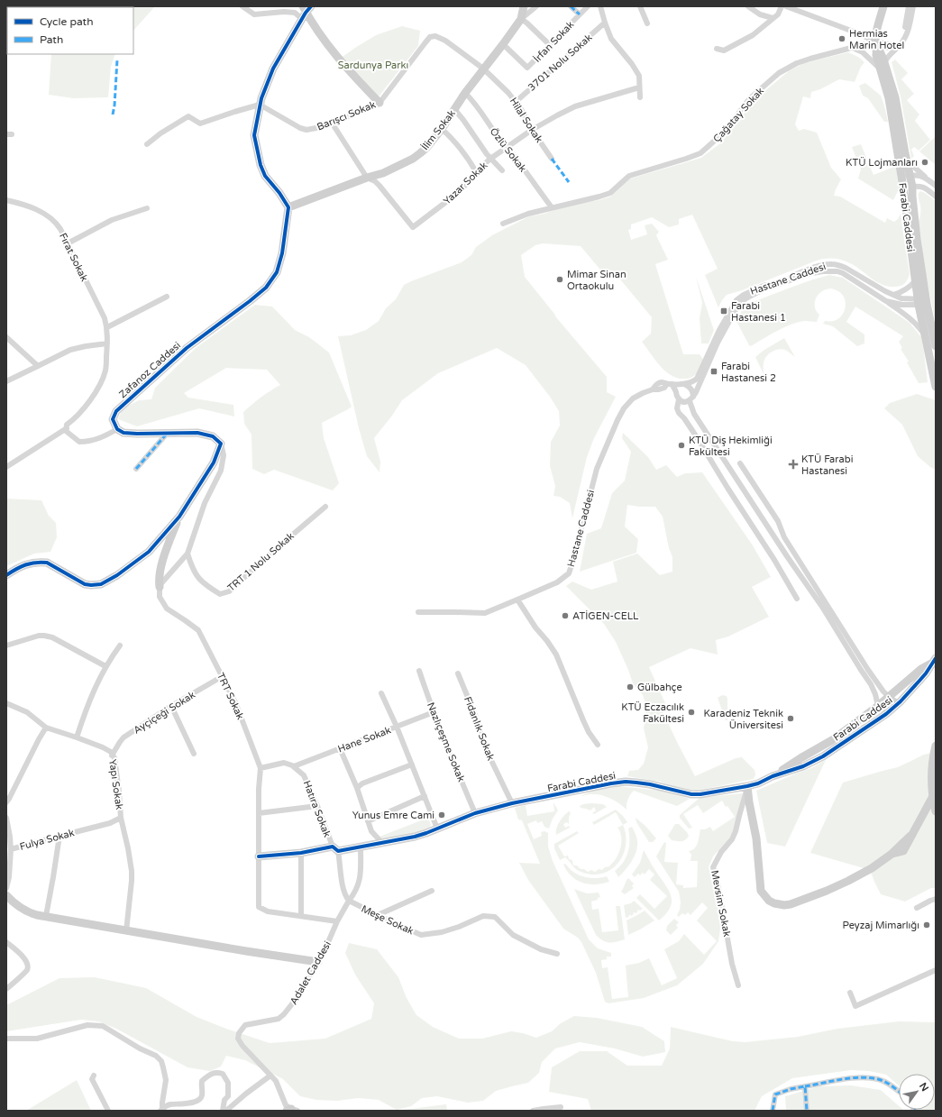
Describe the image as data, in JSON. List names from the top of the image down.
{
  "streets": {
    "street": [
      "İrfan Sokak",
      "3701 Nolu Sokak",
      "Çağatay Sokak",
      "Barışcı Sokak",
      "Hilal Sokak",
      "İlim Sokak",
      "Özlü Sokak",
      "Yazar Sokak",
      "Farabi Caddesi",
      "Fırat Sokak",
      "Hastane Caddesi",
      "Zafanoz Caddesi",
      "TRT 1 Nolu Sokak",
      "TRT Sokak",
      "Ayçiçeği Sokak",
      "Fidanlık Sokak",
      "Hane Sokak",
      "Nazlıçeşme Sokak",
      "Yapı Sokak",
      "Hatıra Sokak",
      "Fulya Sokak",
      "Mevsim Sokak",
      "Meşe Sokak",
      "Adalet Caddesi"
    ]
  },
  "crossings": [
    ["İrfan Sokak", "İlim Sokak"],
    ["3701 Nolu Sokak", "Hilal Sokak"],
    ["Çağatay Sokak", "Özlü Sokak"],
    ["Çağatay Sokak", "Farabi Caddesi"],
    ["Barışcı Sokak", "Hilal Sokak"],
    ["Barışcı Sokak", "İlim Sokak"],
    ["Barışcı Sokak", "Yazar Sokak"],
    ["Hilal Sokak", "İlim Sokak"],
    ["Hilal Sokak", "Yazar Sokak"],
    ["İlim Sokak", "Özlü Sokak"],
    ["İlim Sokak", "Yazar Sokak"],
    ["İlim Sokak", "Zafanoz Caddesi"],
    ["Özlü Sokak", "Yazar Sokak"],
    ["Farabi Caddesi", "Hastane Caddesi"],
    ["Farabi Caddesi", "TRT Sokak"],
    ["Farabi Caddesi", "Fidanlık Sokak"],
    ["Farabi Caddesi", "Nazlıçeşme Sokak"],
    ["Farabi Caddesi", "Hatıra Sokak"],
    ["Farabi Caddesi", "Mevsim Sokak"],
    ["Farabi Caddesi", "Meşe Sokak"],
    ["TRT Sokak", "Ayçiçeği Sokak"],
    ["TRT Sokak", "Adalet Caddesi"],
    ["Ayçiçeği Sokak", "Yapı Sokak"],
    ["Hane Sokak", "Nazlıçeşme Sokak"],
    ["Hane Sokak", "Hatıra Sokak"],
    ["Yapı Sokak", "Fulya Sokak"],
    ["Meşe Sokak", "Adalet Caddesi"]
  ],
  "parks": ["Sardunya Parkı"],
  "places": {
    "other": [
      "Hermias Marin Hotel",
      "KTÜ Lojmanları",
      "Mimar Sinan Ortaokulu",
      "KTÜ Diş Hekimliği Fakültesi",
      "ATİGEN-CELL",
      "Gülbahçe",
      "KTÜ Eczacılık Fakültesi",
      "Karadeniz Teknik Üniversitesi",
      "Yunus Emre Cami",
      "Peyzaj Mimarlığı"
    ],
    "transit": ["Farabi Hastanesi 1", "Farabi Hastanesi 2"],
    "health": ["KTÜ Farabi Hastanesi"]
  },
  "legend": ["Cycle path", "Path"],
  "north": "top right"
}
